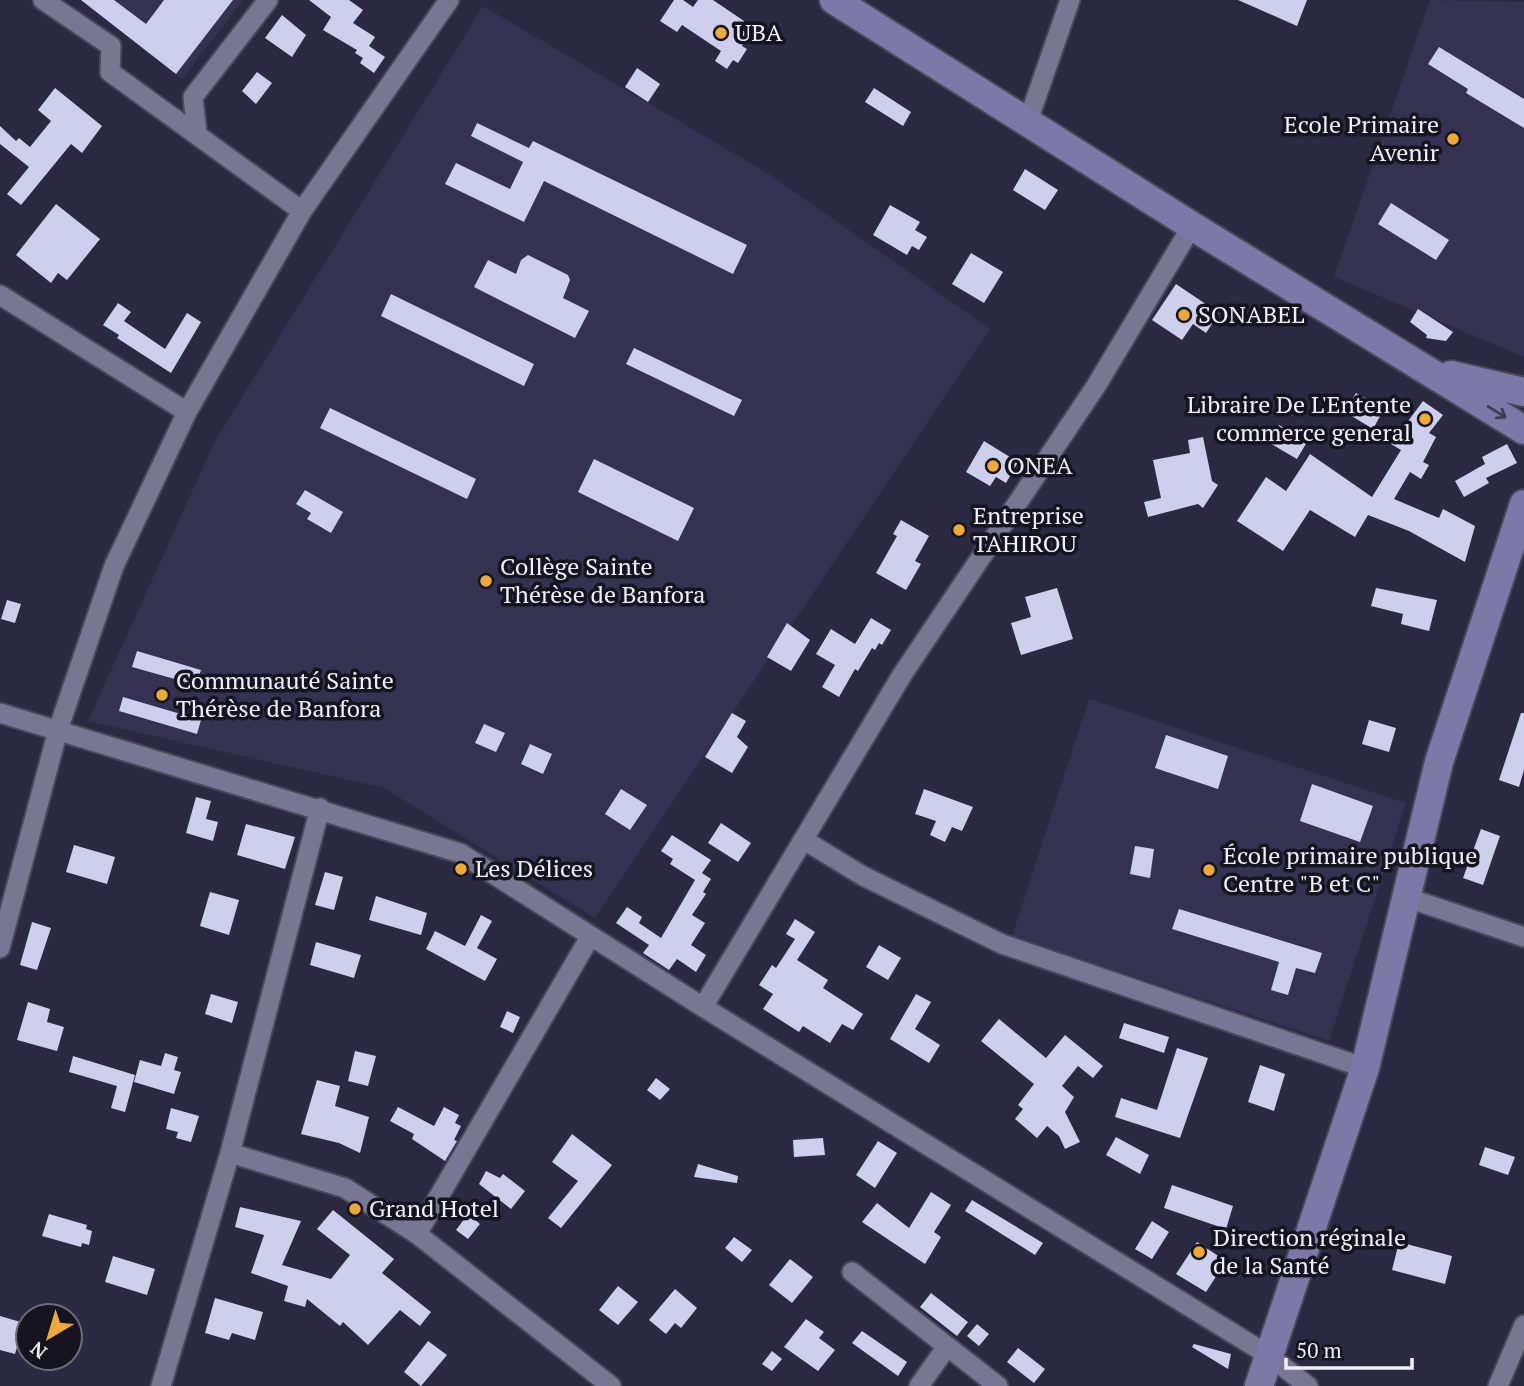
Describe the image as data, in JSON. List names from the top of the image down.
{
  "places": [
    "UBA",
    "Ecole Primaire Avenir",
    "SONABEL",
    "Libraire De L'Entente commerce general",
    "ONEA",
    "Entreprise TAHIROU",
    "Collège Sainte Thérèse de Banfora",
    "Communauté Sainte Thérèse de Banfora",
    "Les Délices",
    "École primaire publique Centre \"B et C\"",
    "Grand Hotel",
    "Direction réginale de la Santé"
  ],
  "scale_bar": "50 m",
  "north": "bottom left"
}
